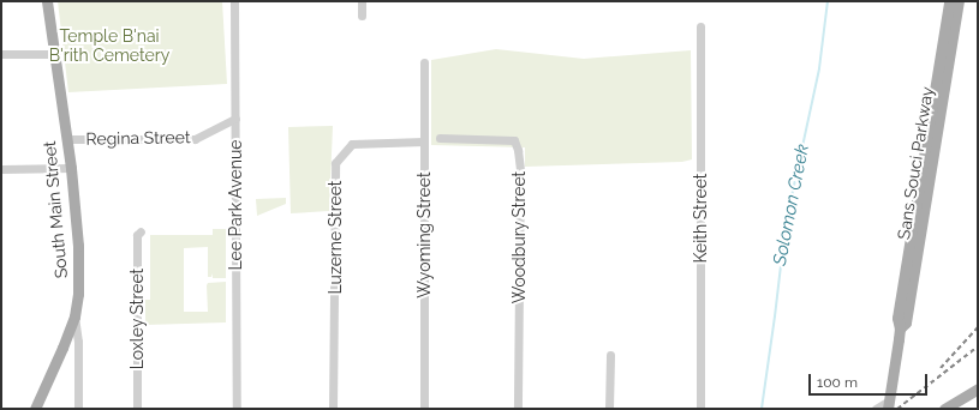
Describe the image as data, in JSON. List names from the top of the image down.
{
  "streets": {
    "main road": ["Sans Souci Parkway", "South Main Street"],
    "street": [
      "Regina Street",
      "Lee Park Avenue",
      "Keith Street",
      "Wyoming Street",
      "Luzerne Street",
      "Woodbury Street",
      "Loxley Street"
    ]
  },
  "crossings": [
    ["Regina Street", "Lee Park Avenue"],
    ["Regina Street", "South Main Street"],
    ["Wyoming Street", "Luzerne Street"]
  ],
  "water": ["Solomon Creek"],
  "parks": ["Temple B'nai B'rith Cemetery"],
  "scale_bar": "100 m"
}
